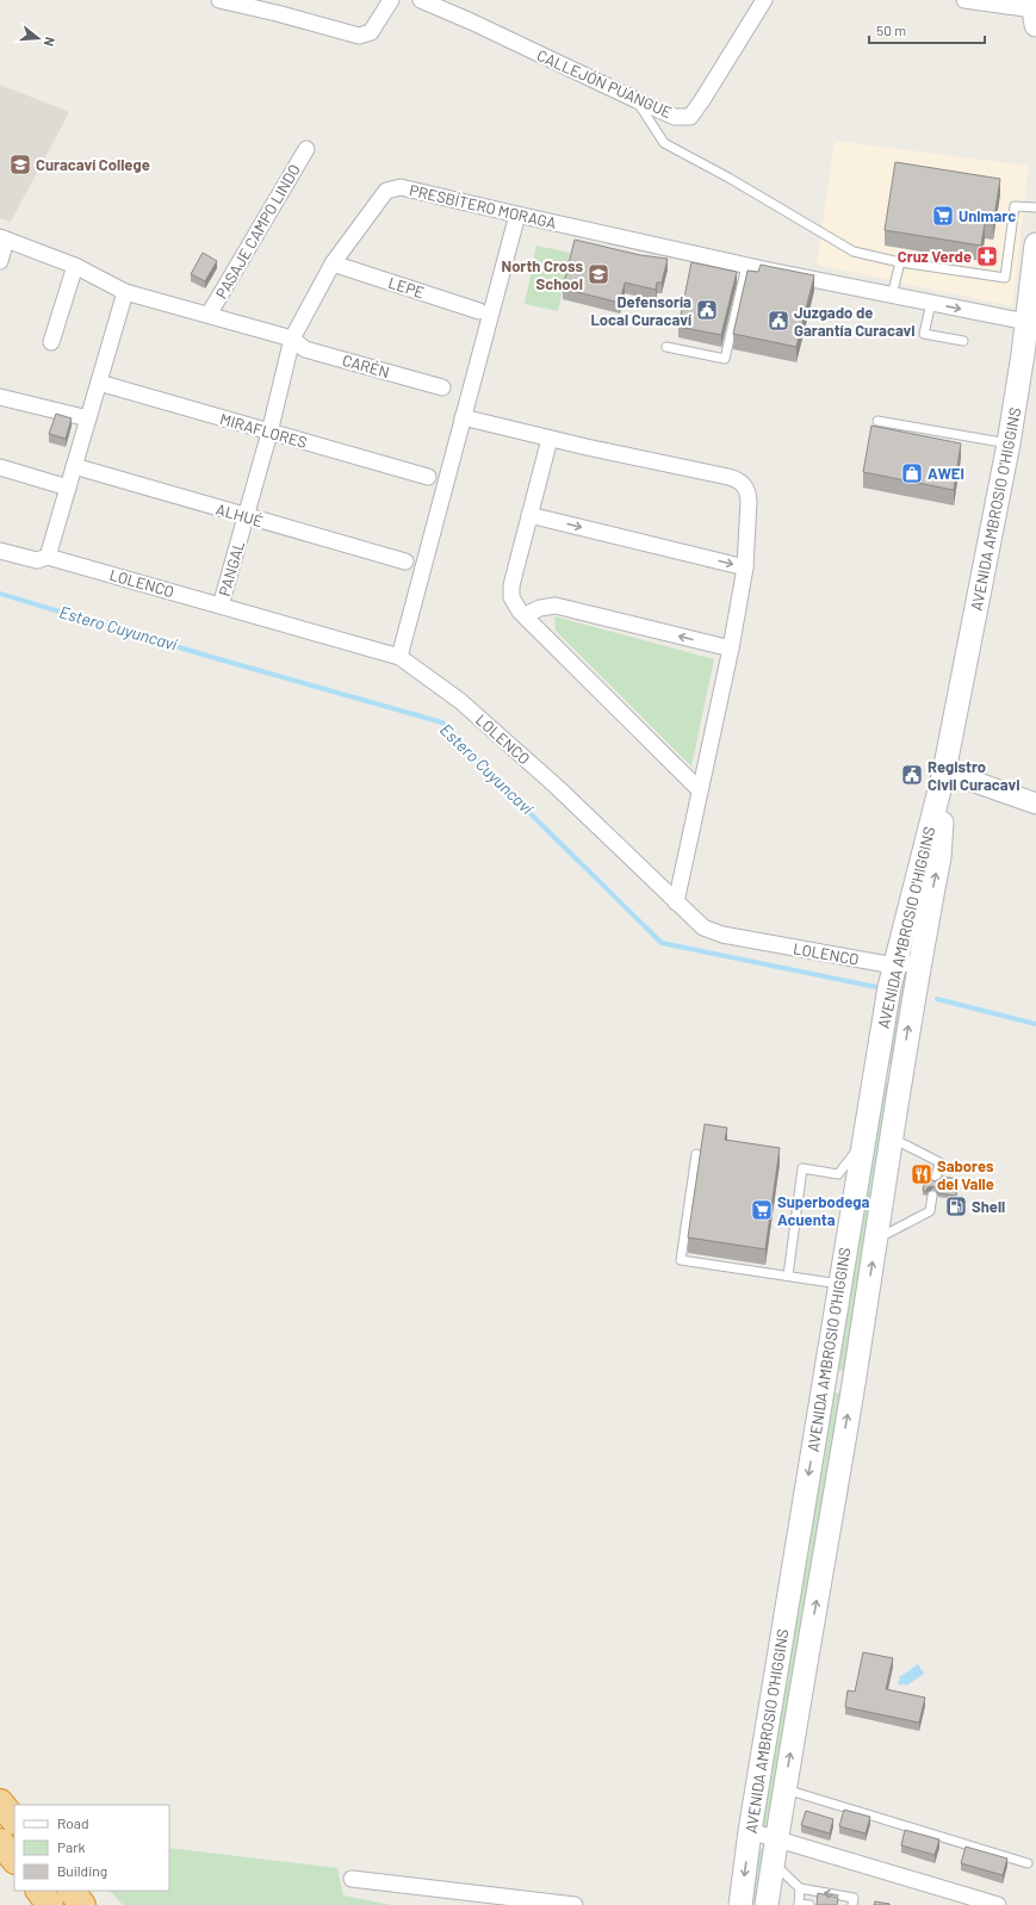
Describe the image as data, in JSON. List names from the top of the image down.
{
  "streets": {
    "main road": ["AVENIDA AMBROSIO O'HIGGINS"],
    "street": [
      "CALLEJÓN PUANGUE",
      "PRESBÍTERO MORAGA",
      "PASAJE CAMPO LINDO",
      "LEPE",
      "CARÉN",
      "MIRAFLORES",
      "ALHUÉ",
      "PANGAL",
      "LOLENCO"
    ]
  },
  "crossings": [
    ["PRESBÍTERO MORAGA", "LEPE"],
    ["PRESBÍTERO MORAGA", "CARÉN"],
    ["PRESBÍTERO MORAGA", "AVENIDA AMBROSIO O'HIGGINS"],
    ["PRESBÍTERO MORAGA", "PANGAL"],
    ["CARÉN", "PANGAL"],
    ["MIRAFLORES", "PANGAL"],
    ["AVENIDA AMBROSIO O'HIGGINS", "LOLENCO"],
    ["ALHUÉ", "PANGAL"],
    ["PANGAL", "LOLENCO"]
  ],
  "water": ["Estero Cuyuncaví"],
  "places": {
    "school or university": ["Curacaví College", "North Cross School"],
    "supermarket": ["Unimarc", "Superbodega Acuenta"],
    "pharmacy": ["Cruz Verde"],
    "public building": ["Defensoría Local Curacaví", "Juzgado de Garantía Curacavi", "Registro Civil Curacavi"],
    "shop": ["AWEI"],
    "restaurant": ["Sabores del Valle"],
    "fuel station": ["Shell"]
  },
  "legend": ["Road", "Park", "Building"],
  "scale_bar": "50 m",
  "north": "right"
}
